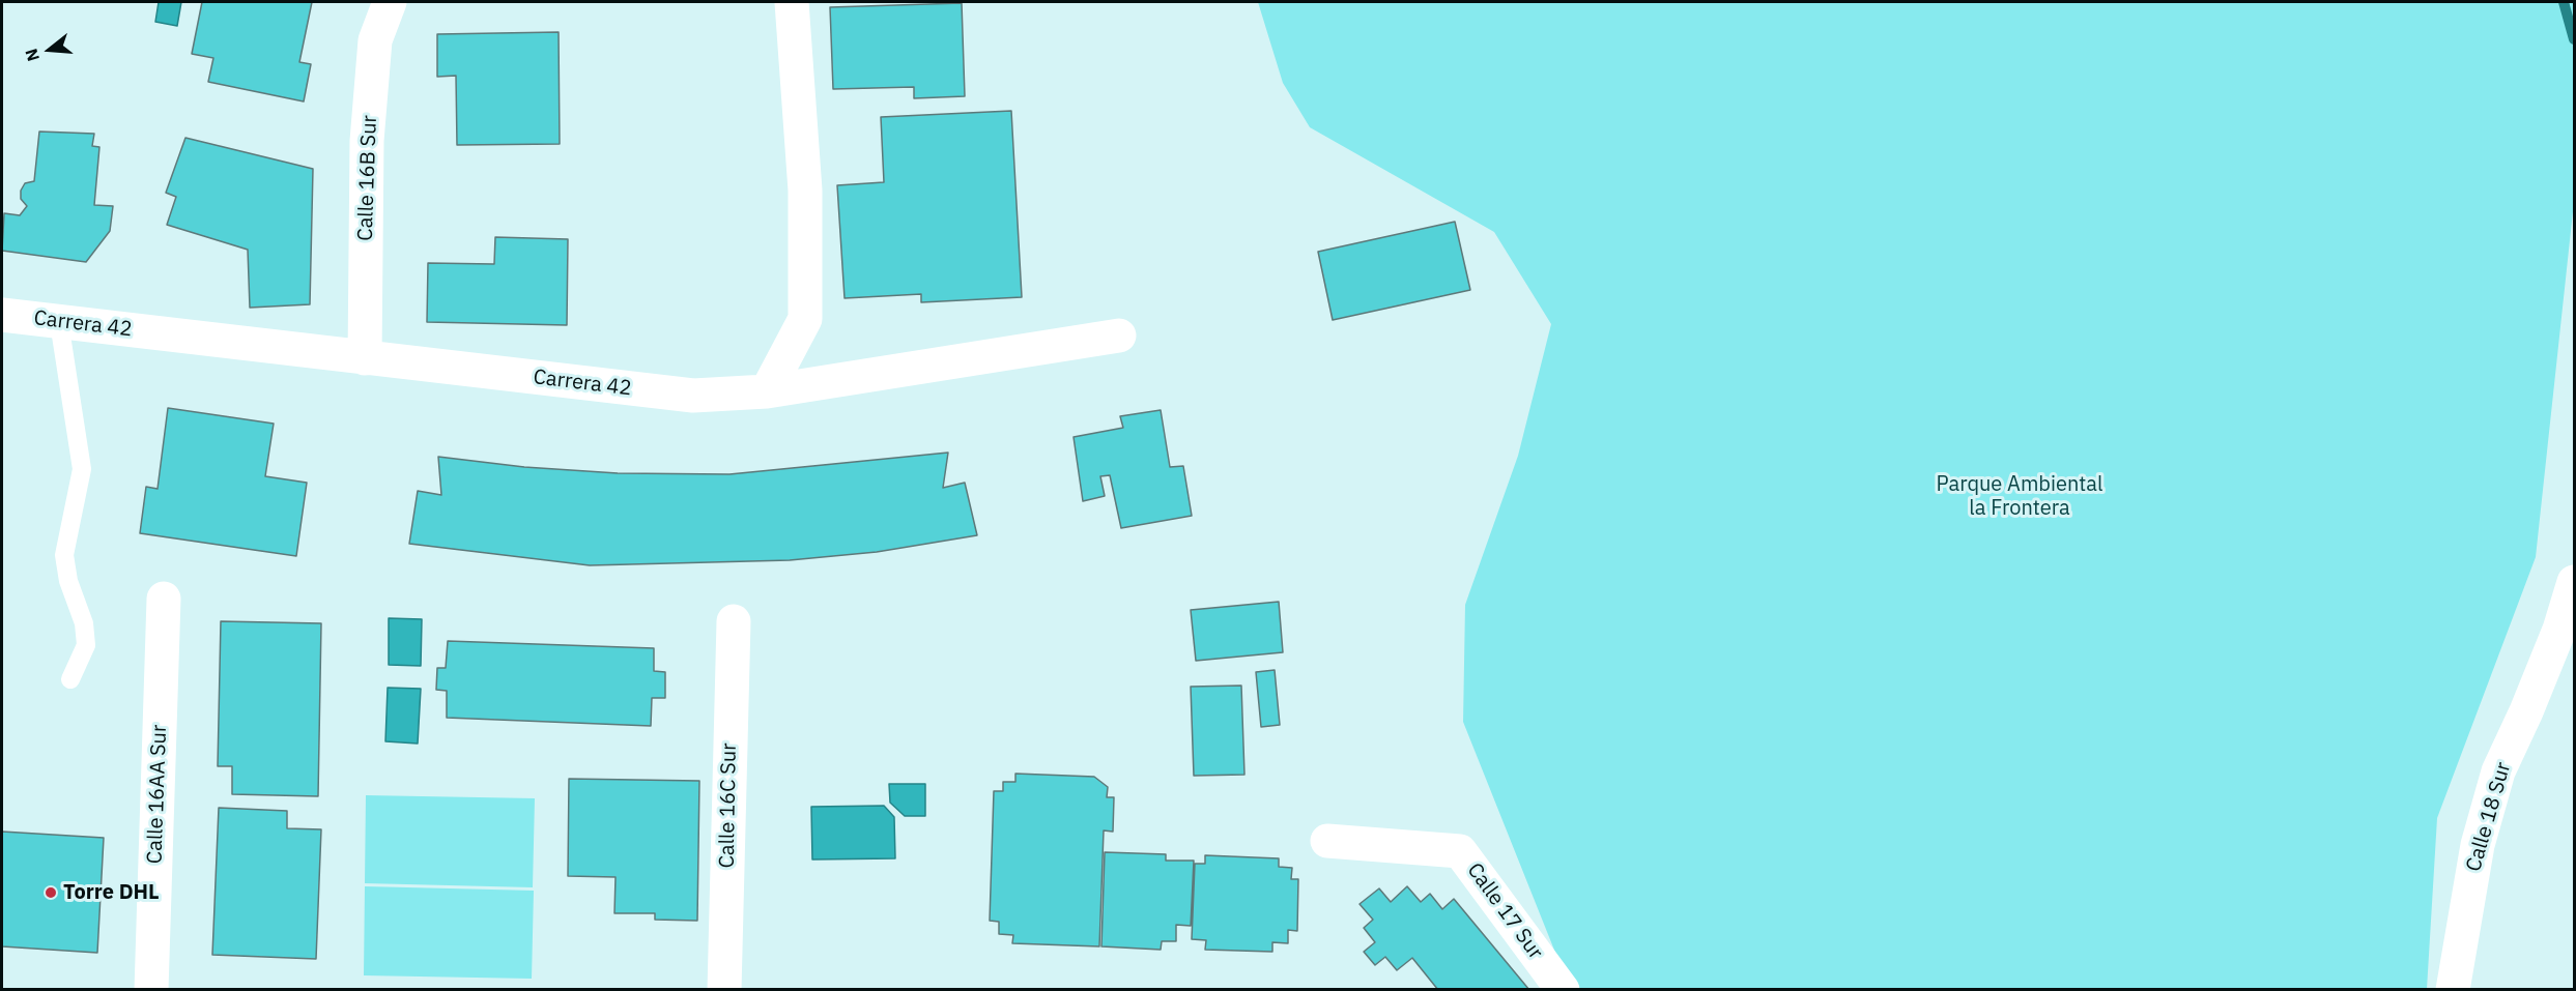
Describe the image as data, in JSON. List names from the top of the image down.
{
  "streets": {
    "street": [
      "Calle 16B Sur",
      "Carrera 42",
      "Calle 16AA Sur",
      "Calle 16C Sur",
      "Calle 18 Sur",
      "Calle 17 Sur"
    ]
  },
  "crossings": [
    ["Calle 16B Sur", "Carrera 42"]
  ],
  "parks": ["Parque Ambiental la Frontera"],
  "places": ["Torre DHL"],
  "north": "left"
}
